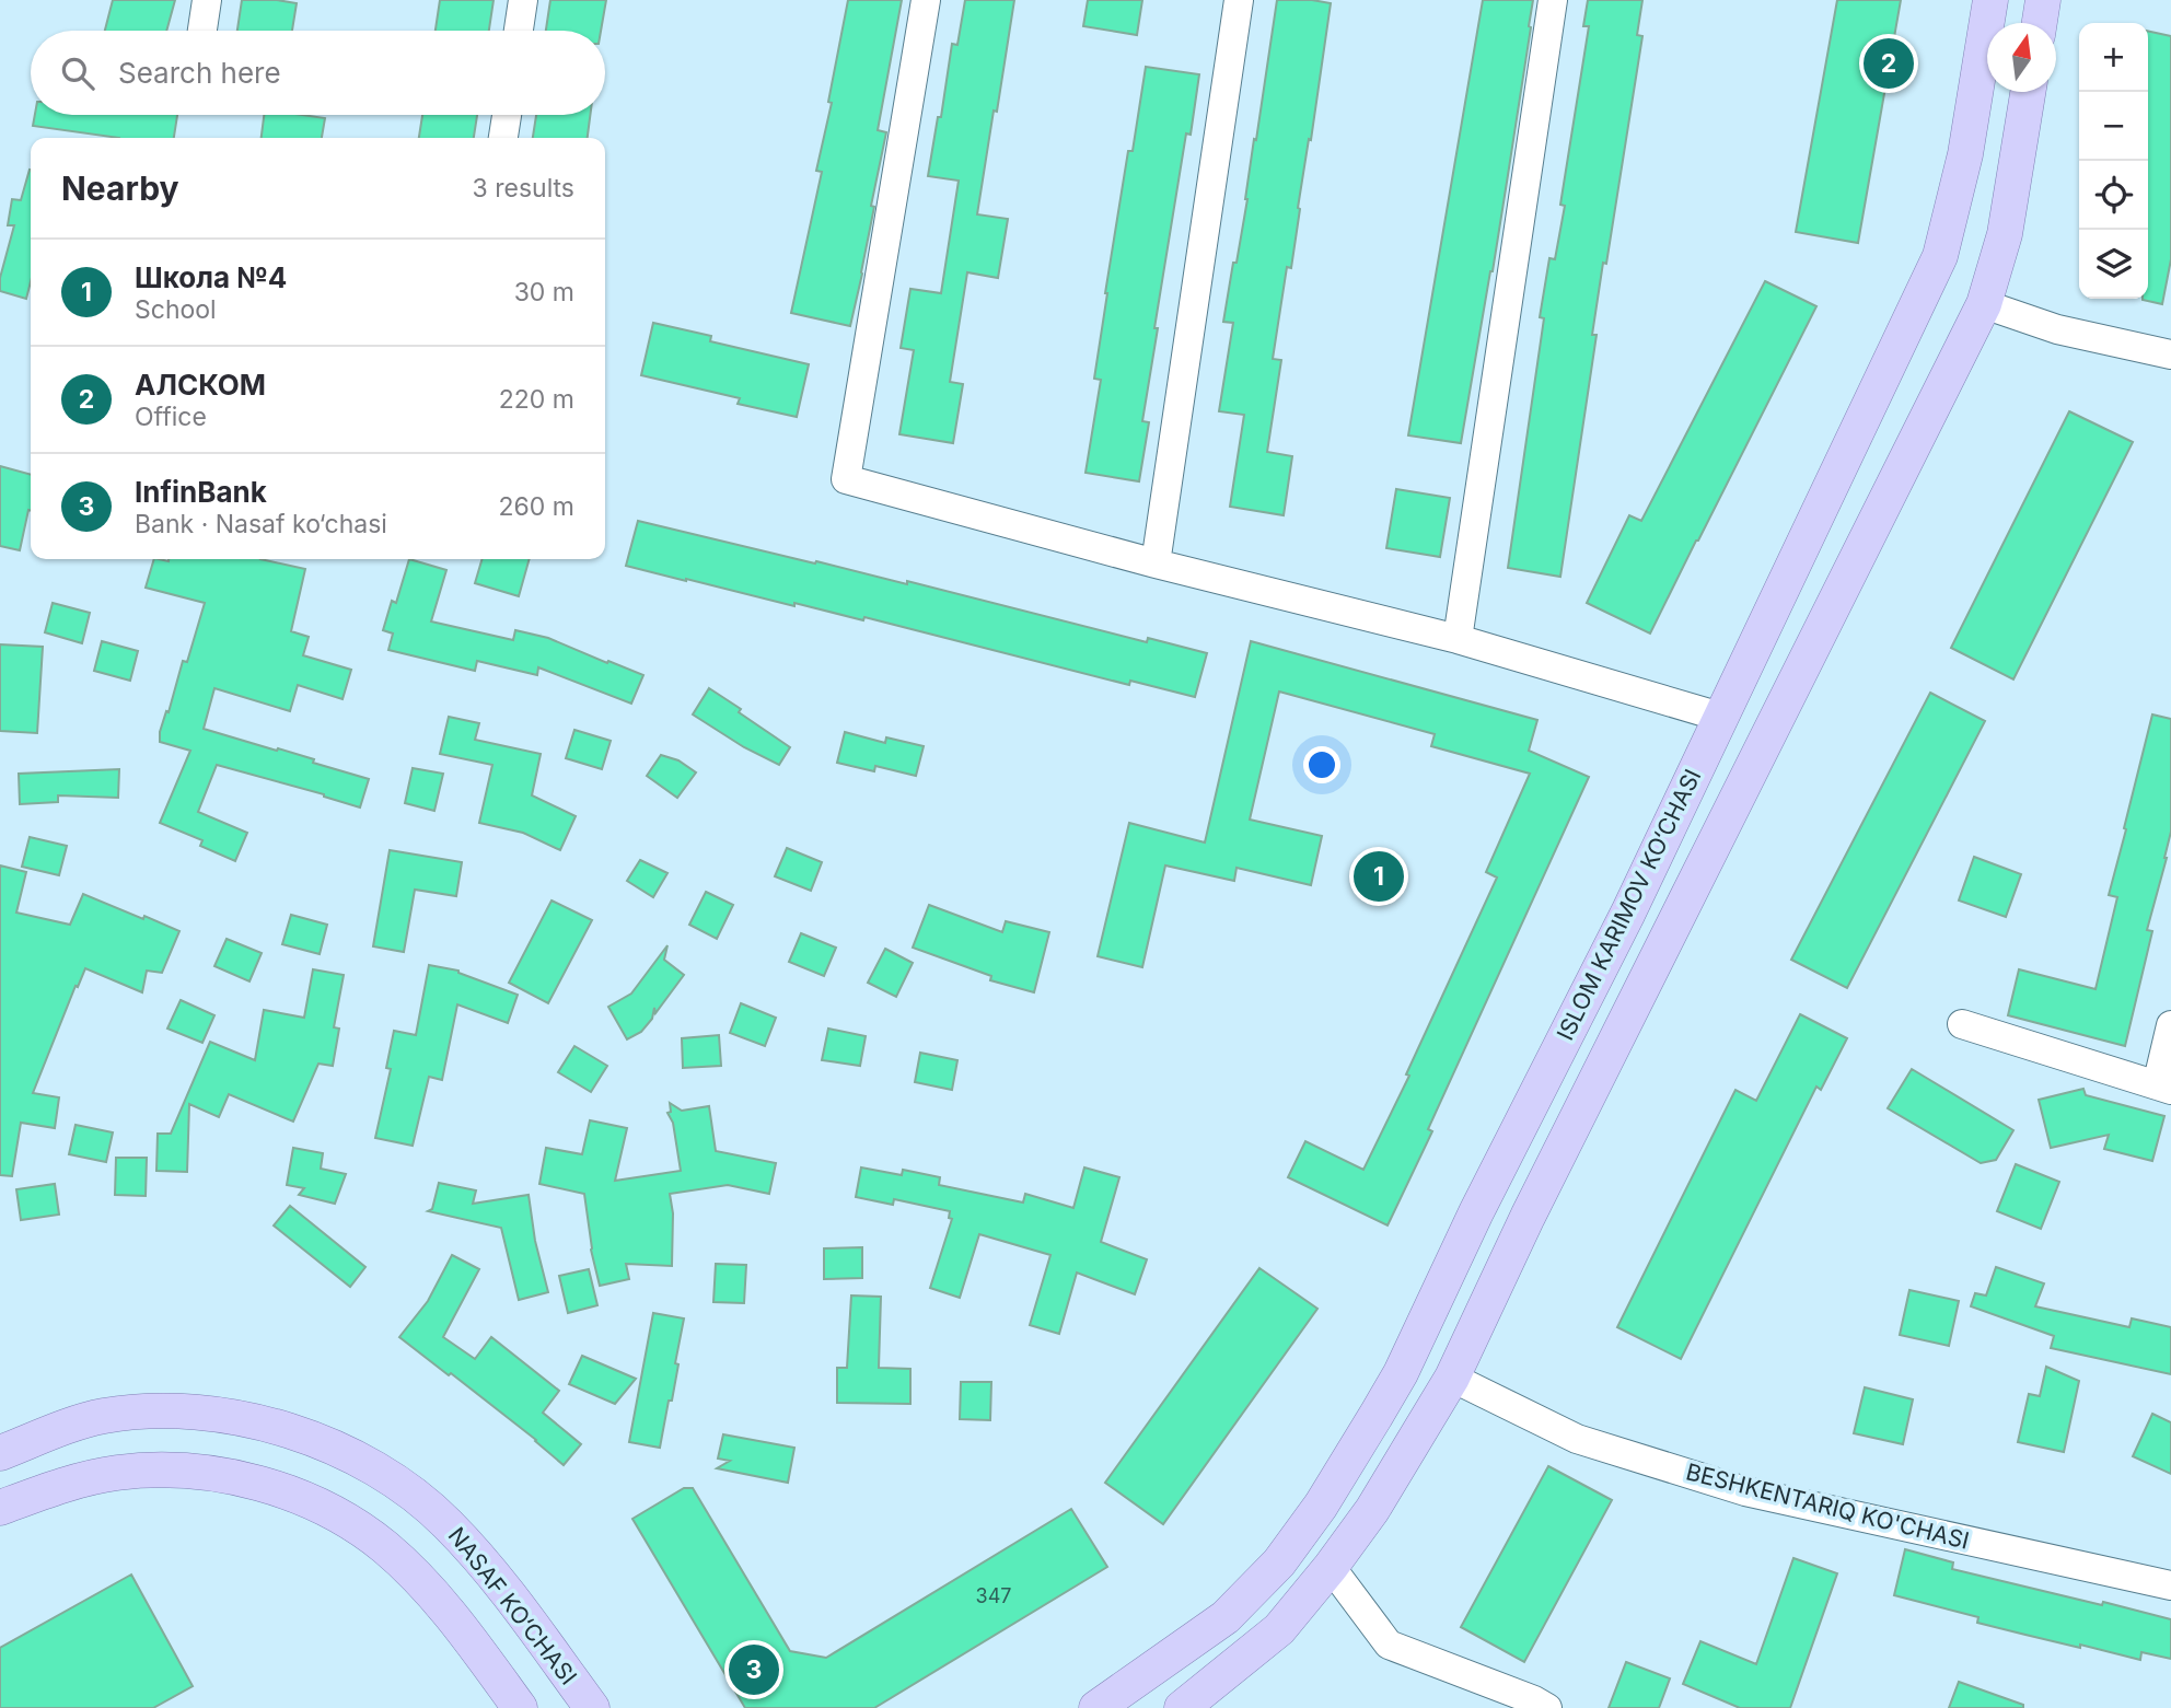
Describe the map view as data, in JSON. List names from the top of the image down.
{
  "streets": {
    "main road": ["ISLOM KARIMOV KO‘CHASI", "NASAF KO‘CHASI"],
    "street": ["BESHKENTARIQ KO'CHASI"]
  },
  "crossings": [
    ["ISLOM KARIMOV KO‘CHASI", "BESHKENTARIQ KO'CHASI"]
  ],
  "house_numbers": ["347"],
  "north": "top",
  "page": {
    "map_buttons": ["+", "−"],
    "search": "Search here",
    "pins": ["2", "1", "3"],
    "heading": ["Nearby", "3 results"],
    "list": [
      {
        "mark": "1",
        "name": "Школа №4",
        "note": "School",
        "value": "30 m"
      },
      {
        "mark": "2",
        "name": "АЛСКОМ",
        "note": "Office",
        "value": "220 m"
      },
      {
        "mark": "3",
        "name": "InfinBank",
        "note": "Bank · Nasaf ko‘chasi",
        "value": "260 m"
      }
    ]
  }
}
